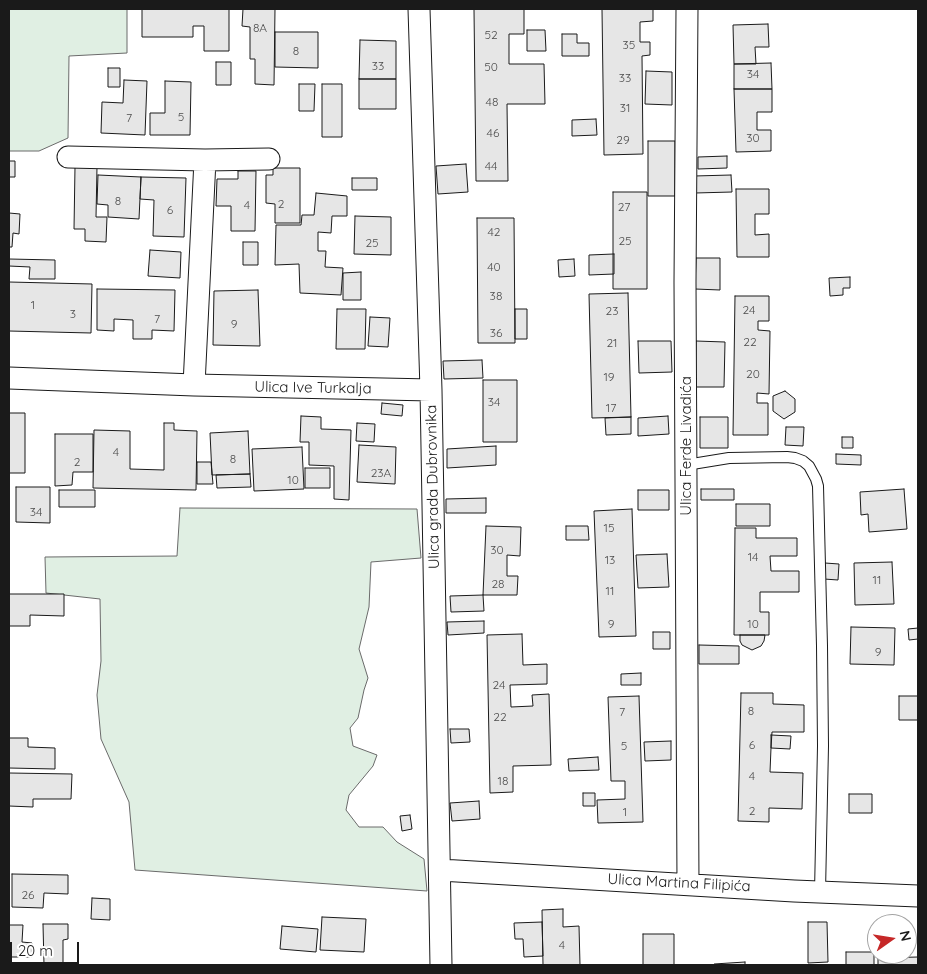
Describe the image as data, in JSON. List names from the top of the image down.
{
  "streets": {
    "street": [
      "Ulica Ive Turkalja",
      "Ulica Ferde Livadića",
      "Ulica grada Dubrovnika",
      "Ulica Martina Filipića"
    ]
  },
  "crossings": [
    ["Ulica Ive Turkalja", "Ulica grada Dubrovnika"],
    ["Ulica Ferde Livadića", "Ulica Martina Filipića"],
    ["Ulica grada Dubrovnika", "Ulica Martina Filipića"]
  ],
  "house_numbers": [
    "8A",
    "52",
    "35",
    "8",
    "33",
    "50",
    "34",
    "33",
    "48",
    "31",
    "5",
    "7",
    "46",
    "30",
    "29",
    "44",
    "8",
    "2",
    "4",
    "27",
    "6",
    "42",
    "25",
    "25",
    "40",
    "38",
    "1",
    "24",
    "23",
    "3",
    "7",
    "9",
    "36",
    "22",
    "21",
    "20",
    "19",
    "34",
    "17",
    "4",
    "8",
    "2",
    "23A",
    "10",
    "34",
    "15",
    "30",
    "14",
    "13",
    "11",
    "28",
    "11",
    "9",
    "10",
    "9",
    "24",
    "8",
    "7",
    "22",
    "6",
    "5",
    "4",
    "18",
    "2",
    "1",
    "26",
    "4"
  ],
  "scale_bar": "20 m",
  "north": "right"
}
